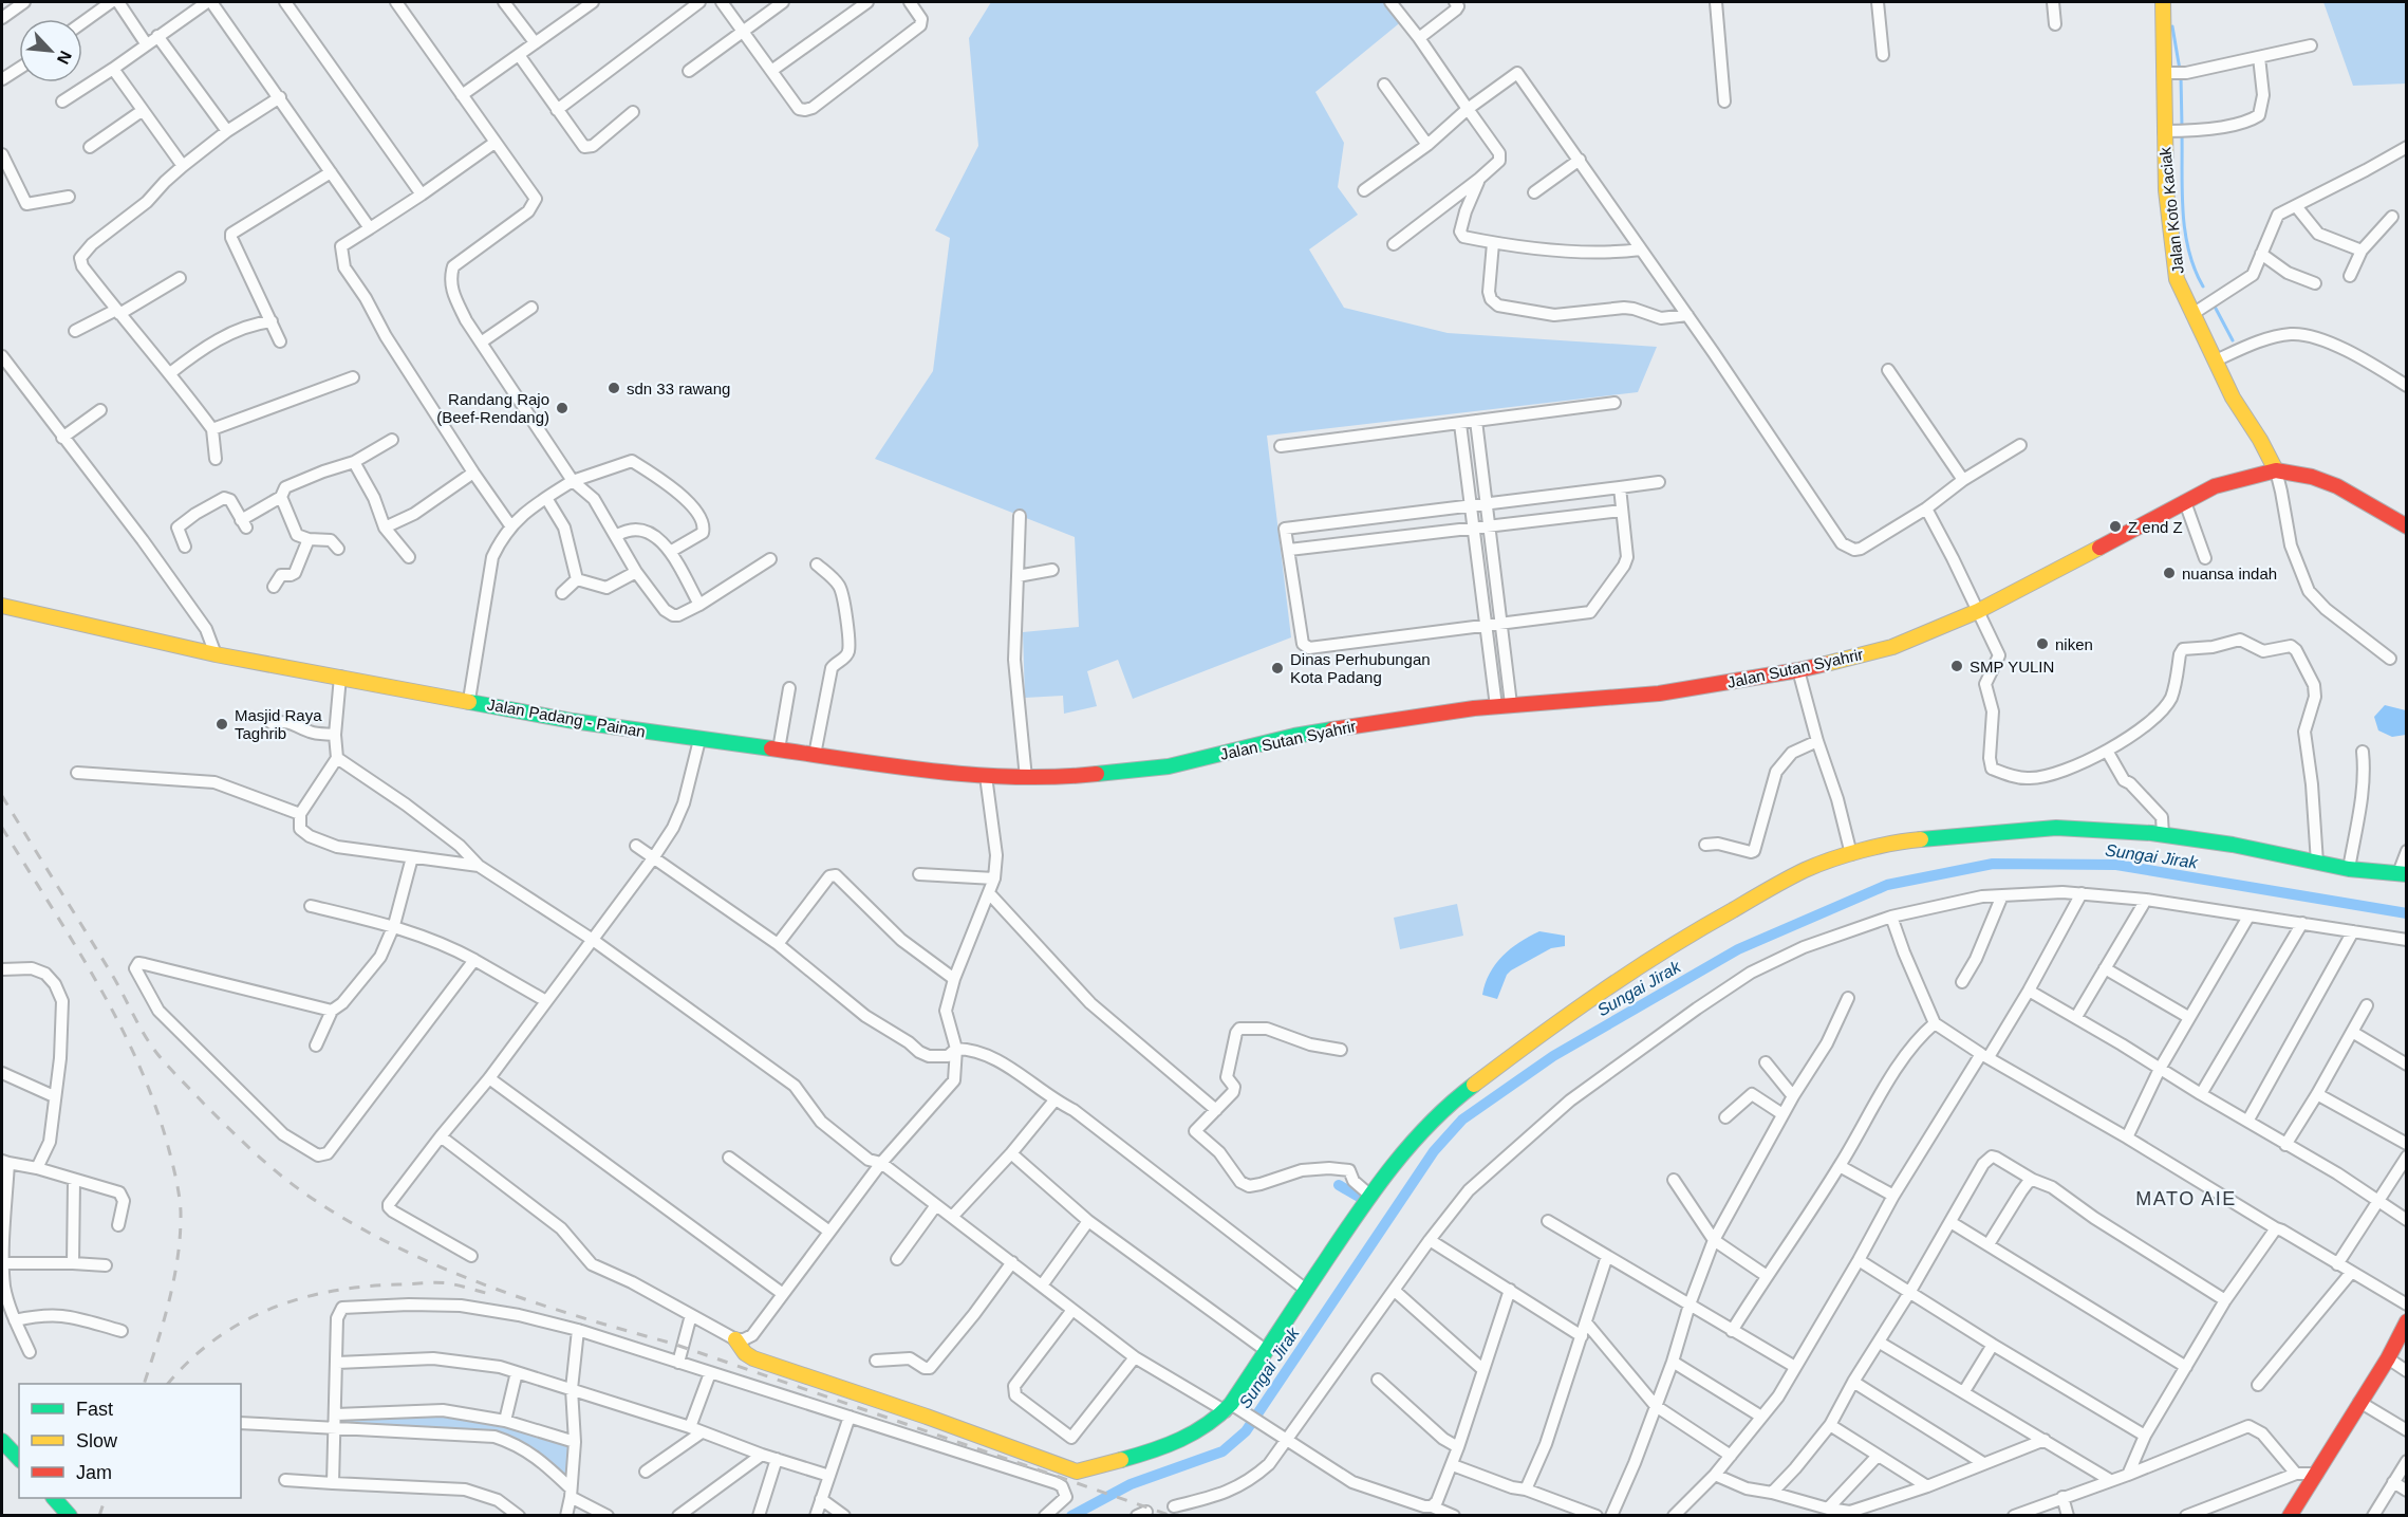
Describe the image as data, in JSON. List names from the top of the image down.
{
  "streets": {
    "street": ["Jalan Koto Kaciak", "Jalan Sutan Syahrir", "Jalan Padang - Painan"]
  },
  "crossings": [
    ["Jalan Koto Kaciak", "Jalan Sutan Syahrir"],
    ["Jalan Sutan Syahrir", "Jalan Padang - Painan"]
  ],
  "districts": ["MATO AIE"],
  "water": ["Sungai Jirak"],
  "places": [
    "sdn 33 rawang",
    "Randang Rajo (Beef-Rendang)",
    "Z end Z",
    "nuansa indah",
    "niken",
    "SMP YULIN",
    "Dinas Perhubungan Kota Padang",
    "Masjid Raya Taghrib"
  ],
  "legend": ["Fast", "Slow", "Jam"],
  "north": "bottom right"
}
